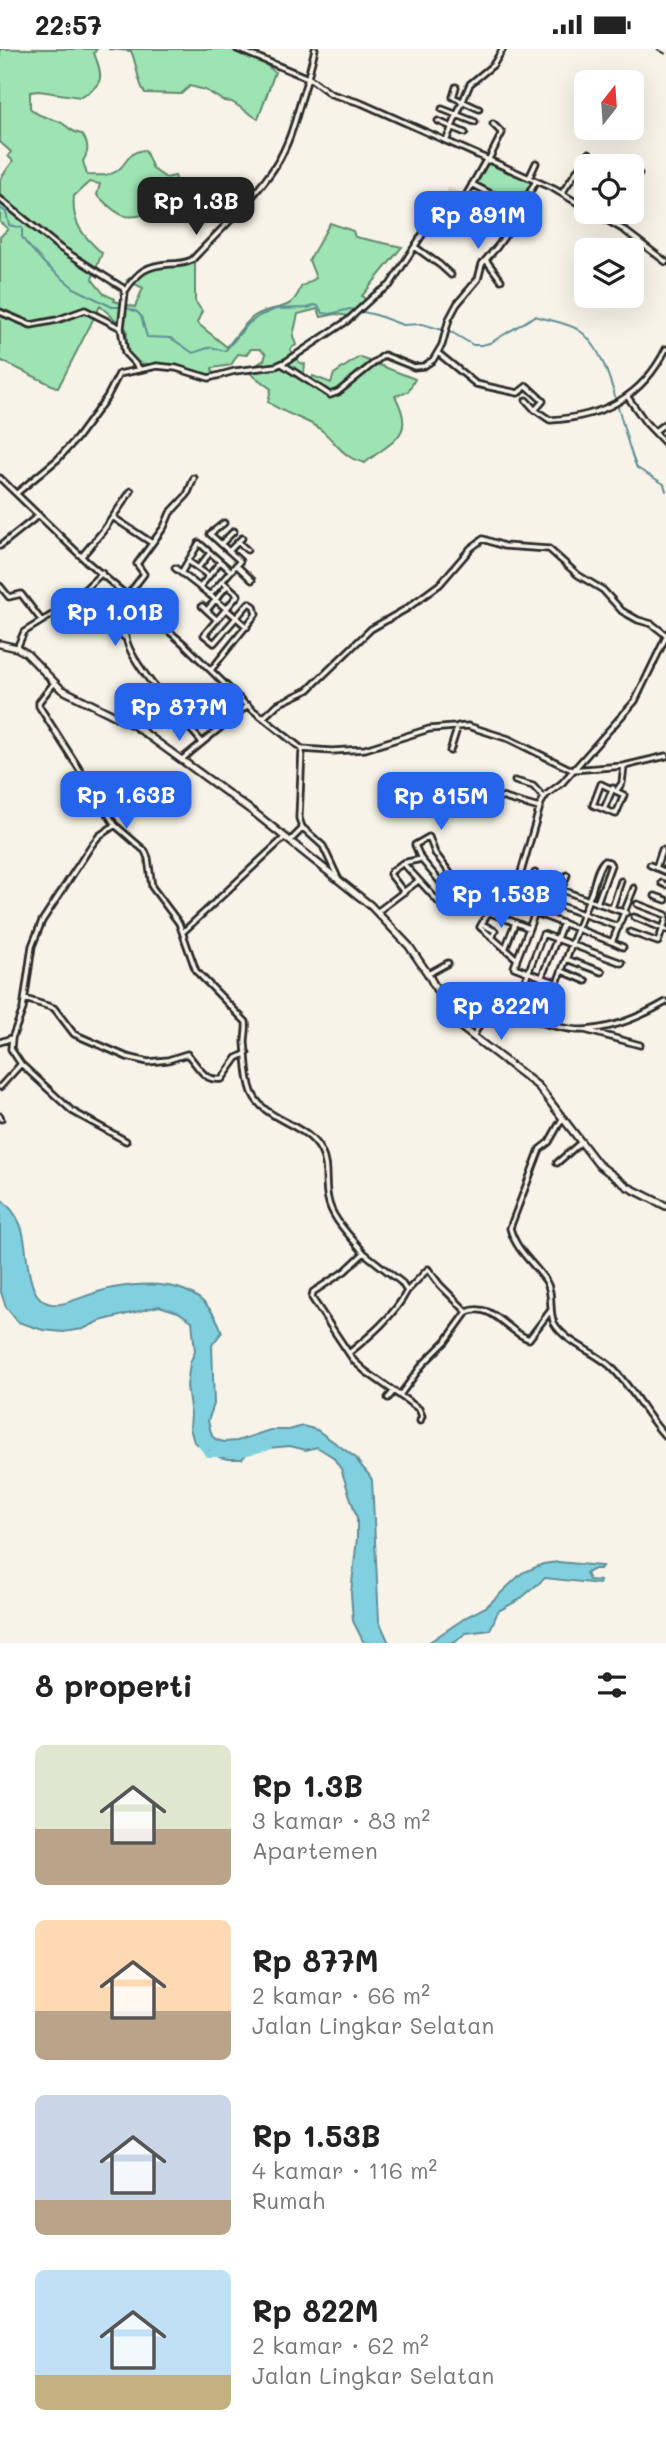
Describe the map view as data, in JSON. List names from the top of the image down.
{
  "north": "top",
  "page": {
    "status": "22:57",
    "price": [
      "Rp 1.3B",
      "Rp 891M",
      "Rp 1.01B",
      "Rp 877M",
      "Rp 1.63B",
      "Rp 815M",
      "Rp 1.53B",
      "Rp 822M"
    ],
    "heading": "8 properti",
    "list": [
      {
        "name": "Rp 1.3B",
        "note": "3 kamar · 83 m² · Apartemen"
      },
      {
        "name": "Rp 877M",
        "note": "2 kamar · 66 m² · Jalan Lingkar Selatan"
      },
      {
        "name": "Rp 1.53B",
        "note": "4 kamar · 116 m² · Rumah"
      },
      {
        "name": "Rp 822M",
        "note": "2 kamar · 62 m² · Jalan Lingkar Selatan"
      }
    ]
  }
}
